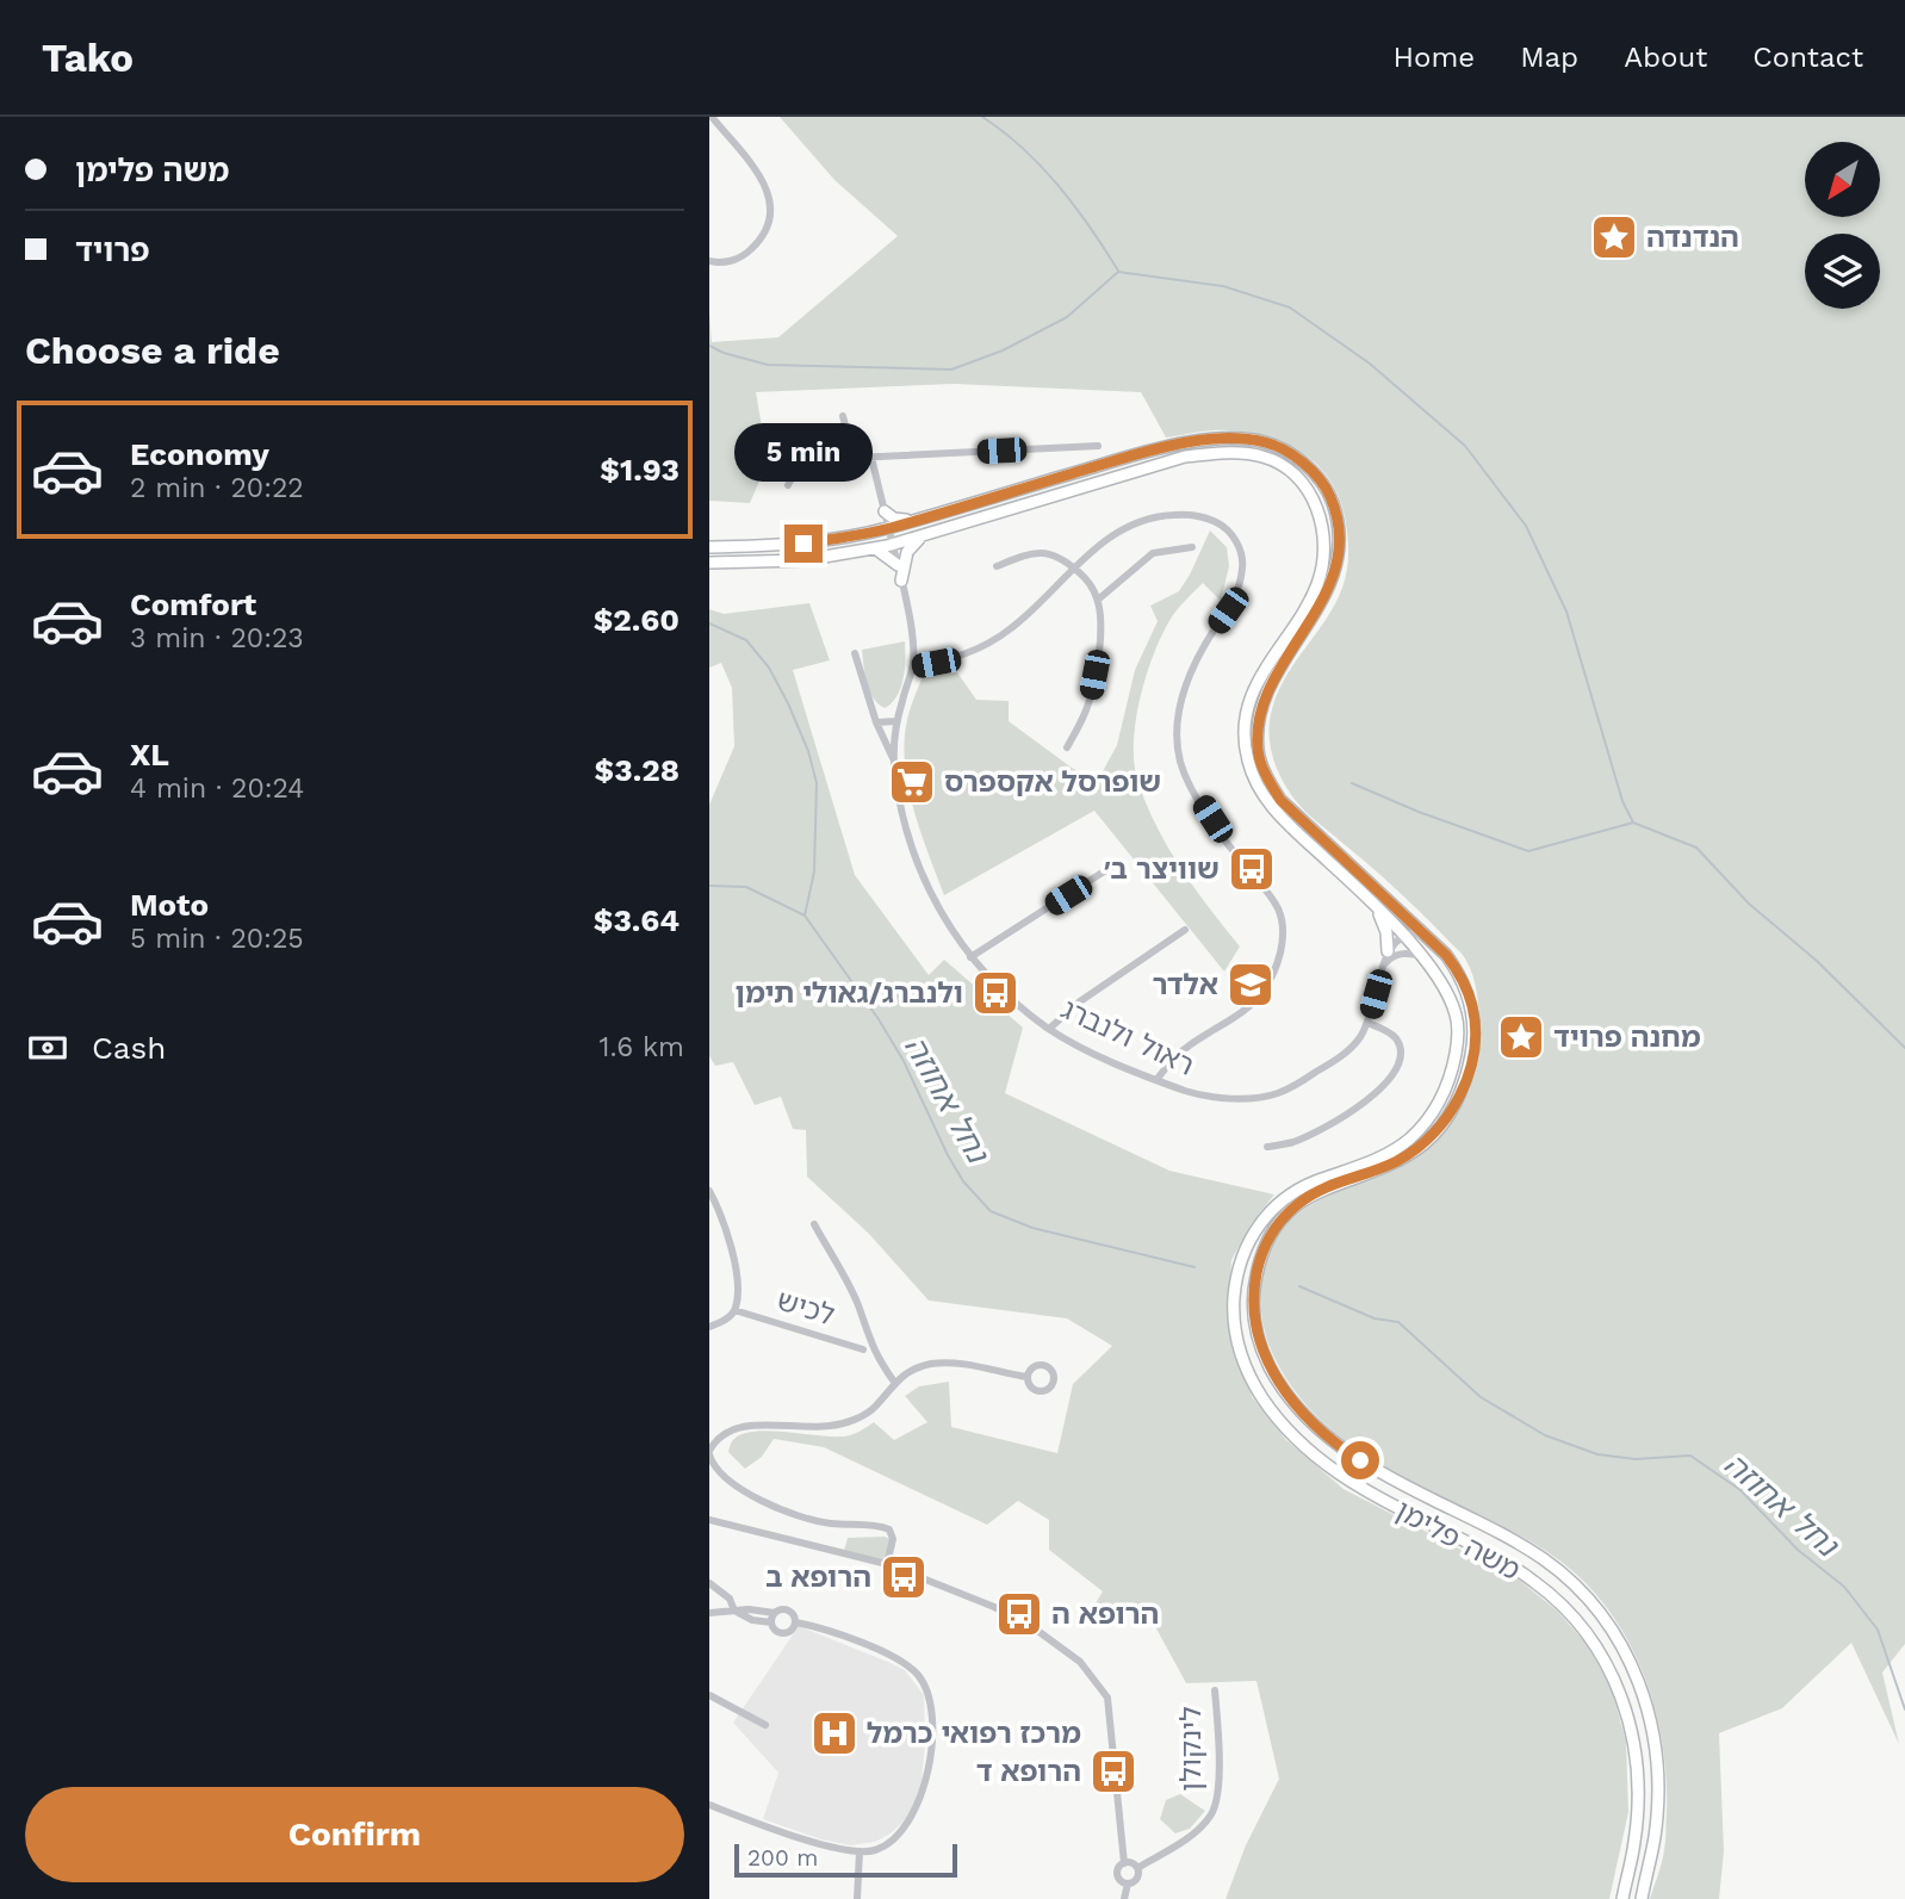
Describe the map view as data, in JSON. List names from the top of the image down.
{
  "streets": {
    "main road": ["משה פלימן"],
    "street": ["ראול ולנברג", "לכיש", "לינקולן"]
  },
  "crossings": [
    ["ראול ולנברג", "משה פלימן"]
  ],
  "water": ["נחל אחוזה"],
  "places": {
    "place": ["הנדנדה", "מחנה פרויד"],
    "supermarket": ["שופרסל אקספרס"],
    "bus stop": [
      "שוויצר ב׳",
      "ולנברג/גאולי תימן",
      "הרופא ב",
      "הרופא ה",
      "הרופא ד"
    ],
    "school or university": ["אלדר"],
    "hospital": ["מרכז רפואי כרמל"]
  },
  "scale_bar": "200 m",
  "north": "bottom left",
  "page": {
    "header": "Tako",
    "nav": [
      "Home",
      "Map",
      "About",
      "Contact"
    ],
    "banner": ["משה פלימן", "פרויד"],
    "heading": "Choose a ride",
    "list": [
      {
        "name": "Economy",
        "note": "2 min · 20:22",
        "value": "$1.93"
      },
      {
        "name": "Comfort",
        "note": "3 min · 20:23",
        "value": "$2.60"
      },
      {
        "name": "XL",
        "note": "4 min · 20:24",
        "value": "$3.28"
      },
      {
        "name": "Moto",
        "note": "5 min · 20:25",
        "value": "$3.64"
      }
    ],
    "bubble": "5 min",
    "pay": ["Cash", "1.6 km"],
    "buttons": "Confirm",
    "scale": "200 m"
  }
}
